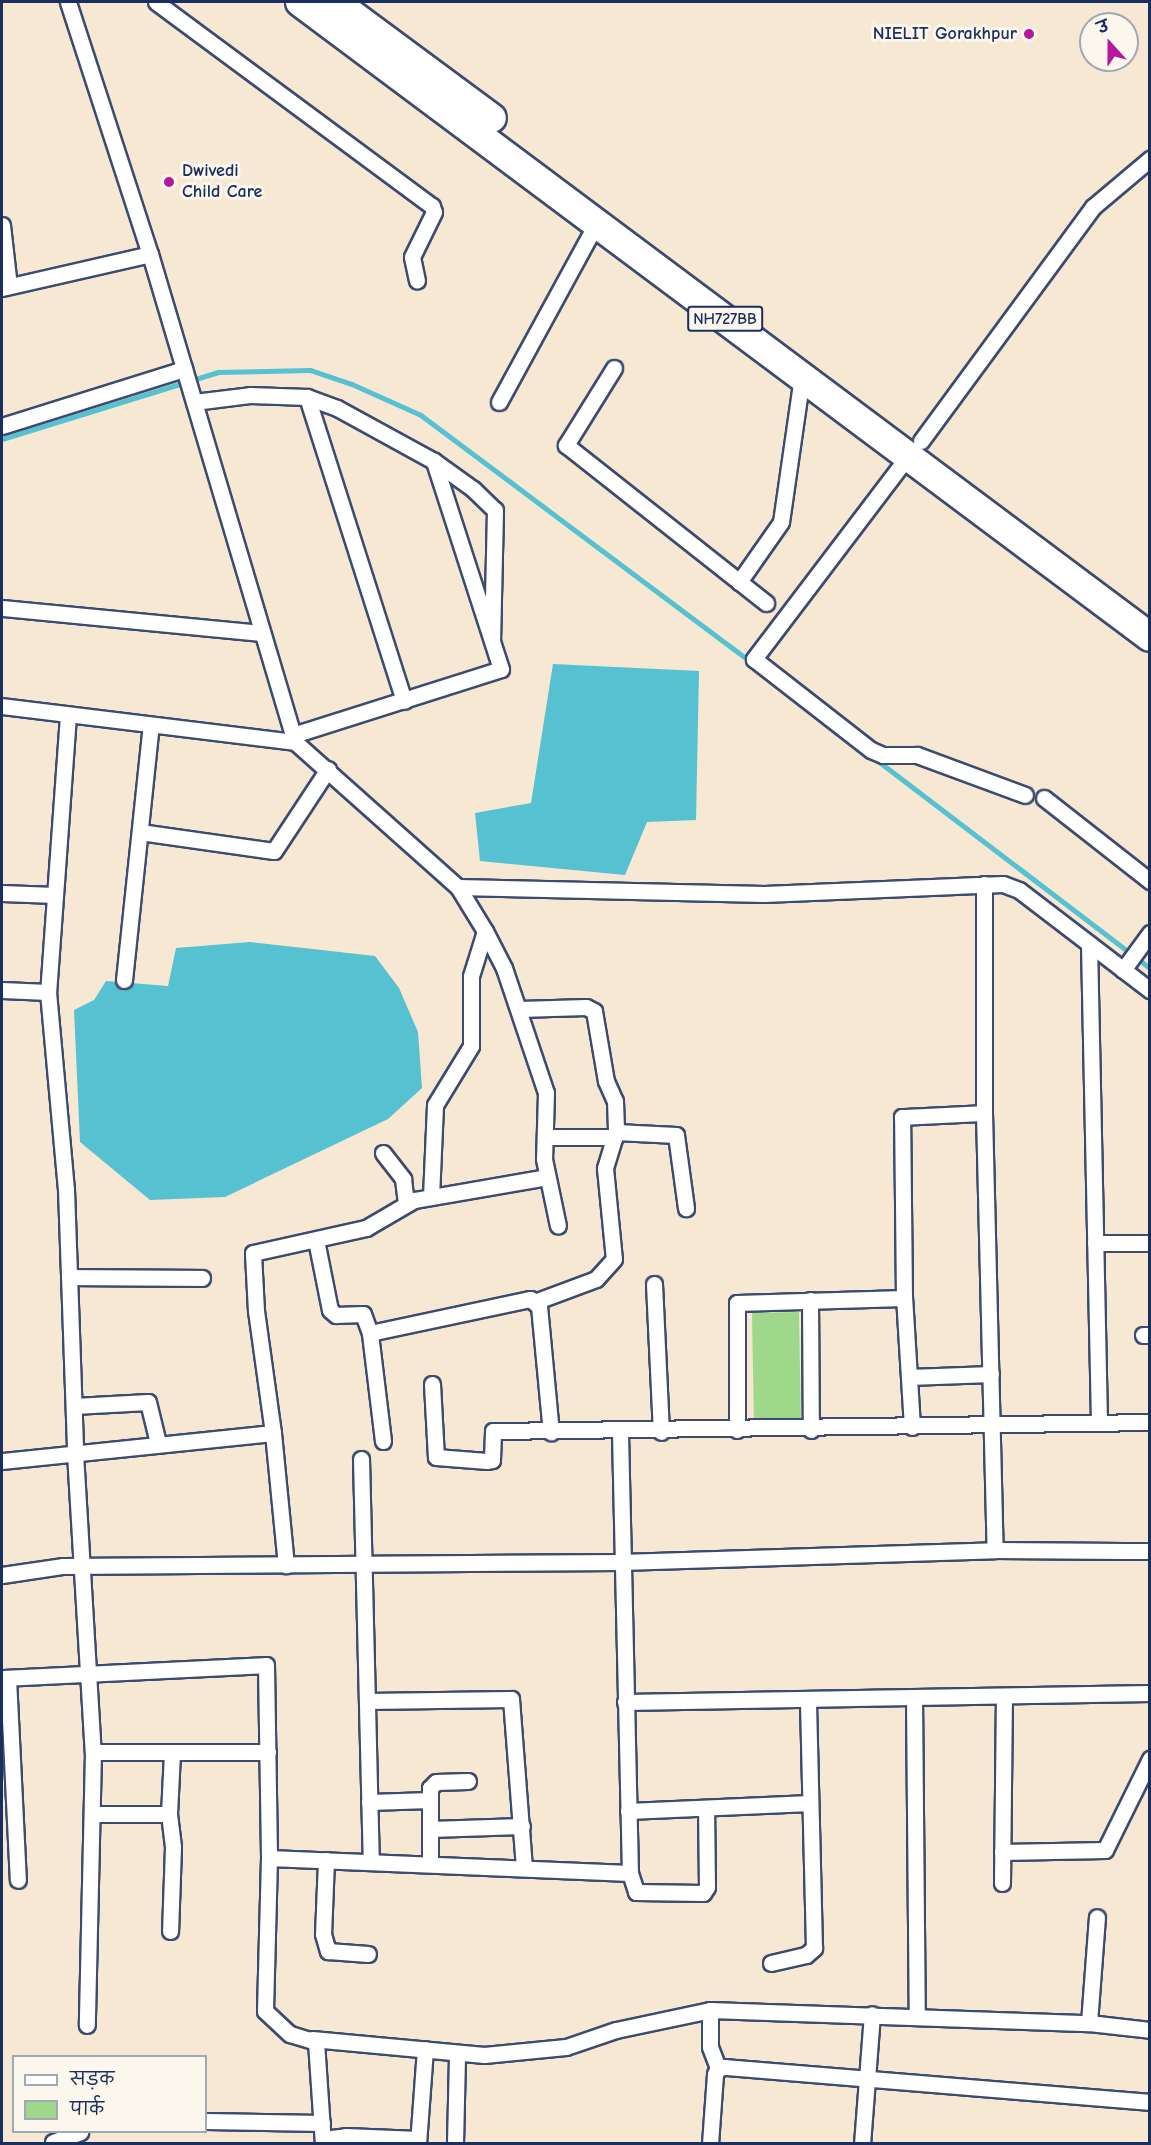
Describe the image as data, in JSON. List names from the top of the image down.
{
  "streets": {
    "highway": ["NH727BB"]
  },
  "places": ["NIELIT Gorakhpur", "Dwivedi Child Care"],
  "legend": ["सड़क", "पार्क"],
  "north": "top"
}
